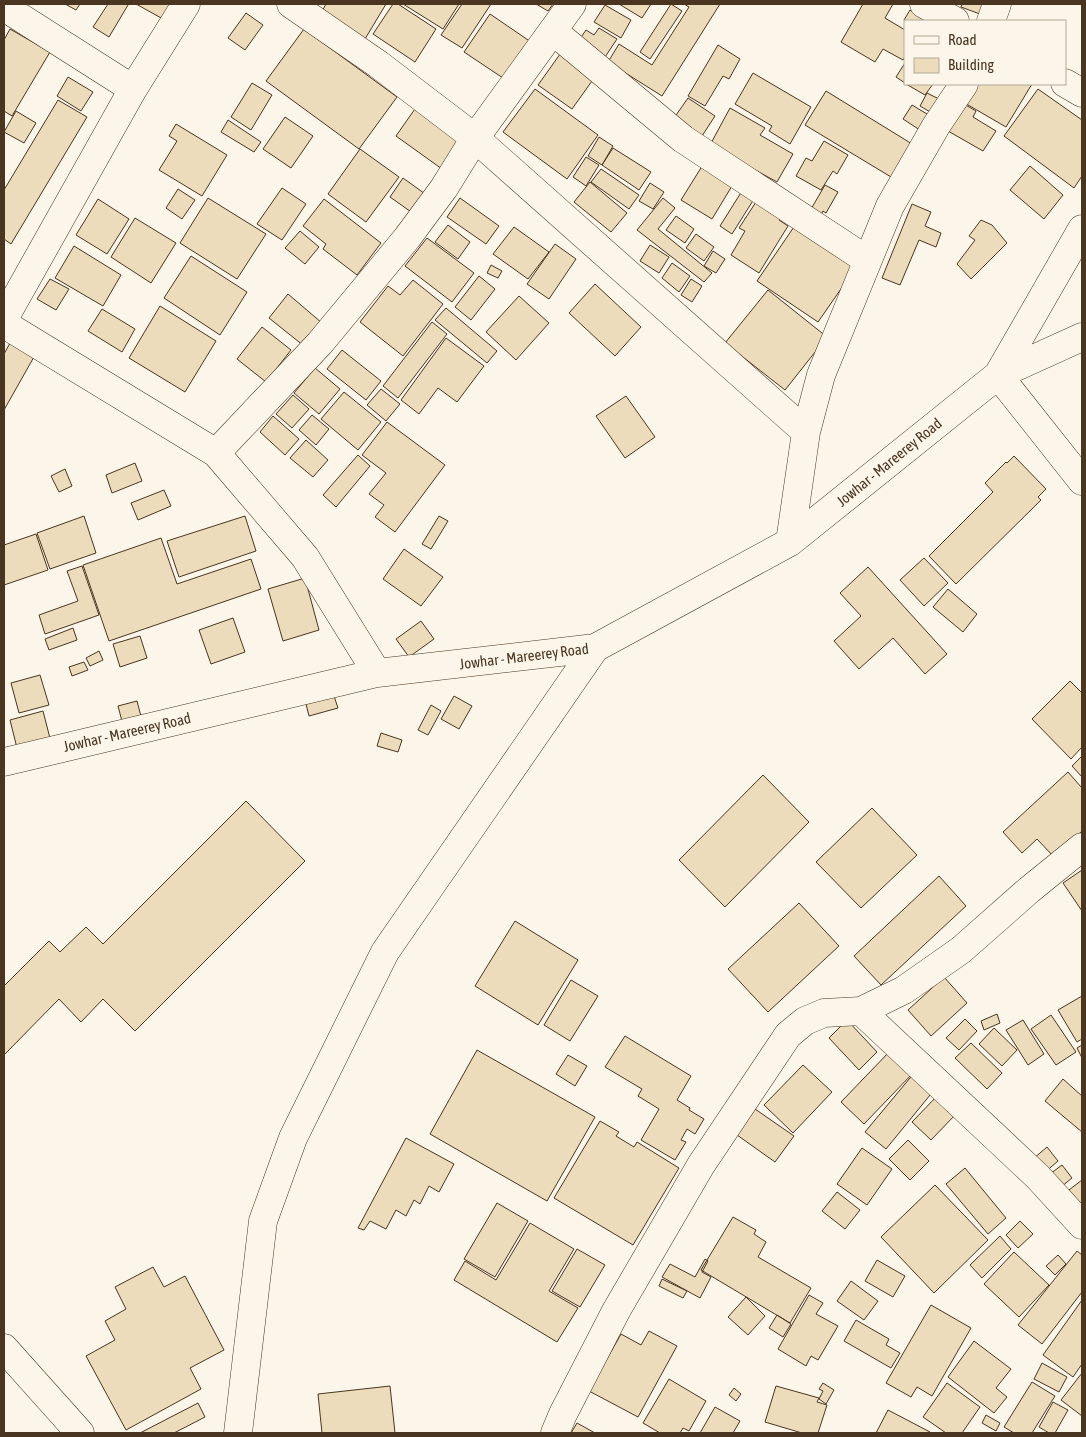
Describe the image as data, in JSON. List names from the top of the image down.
{
  "streets": {
    "street": ["Jowhar - Mareerey Road"]
  },
  "legend": ["Road", "Building"]
}
